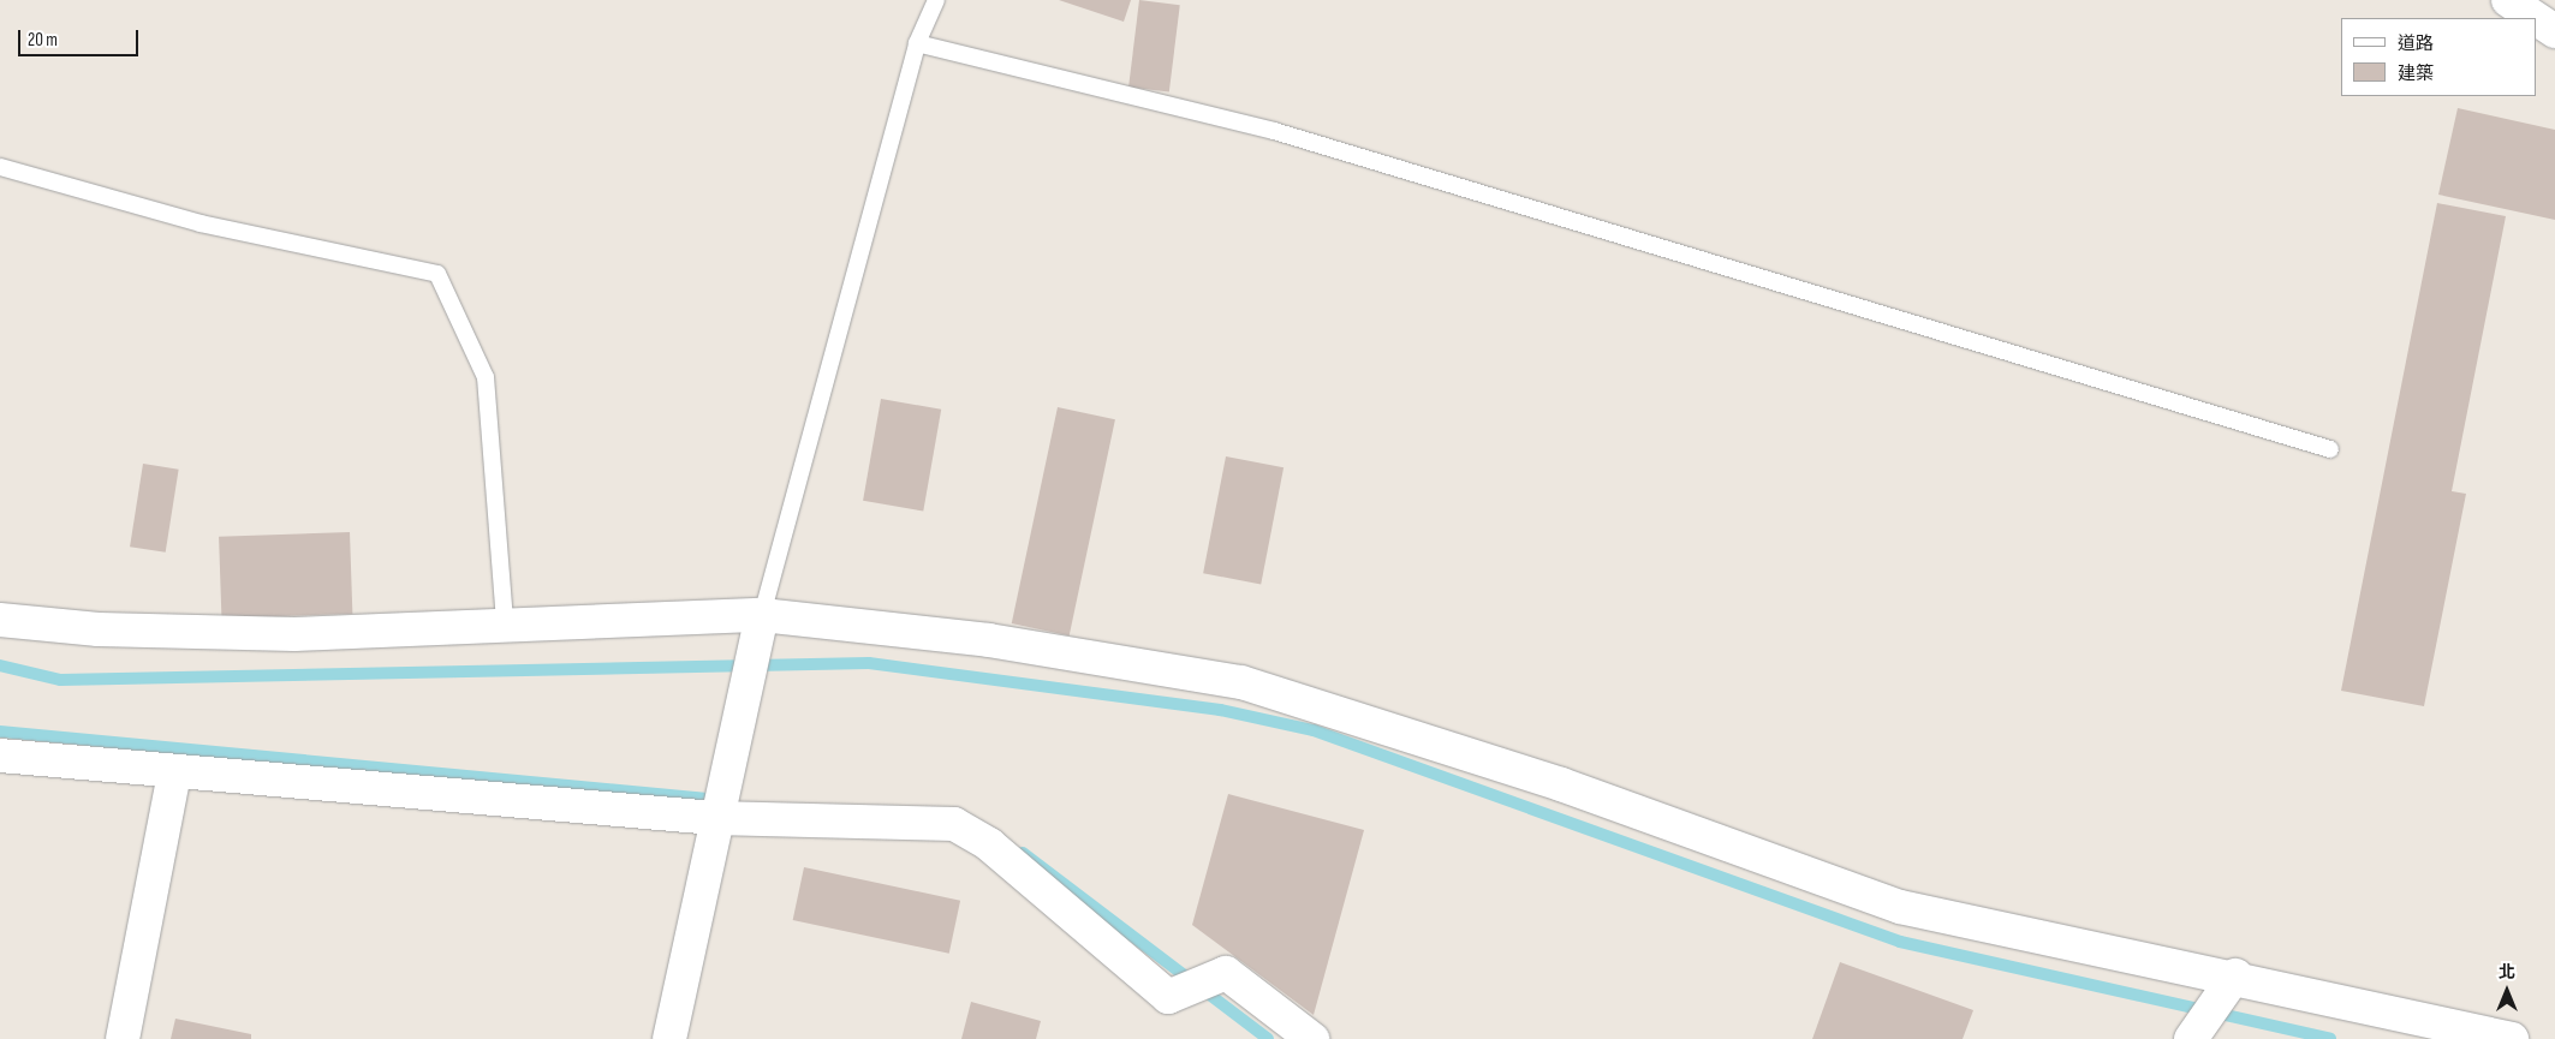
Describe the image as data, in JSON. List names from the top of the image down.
{
  "legend": ["道路", "建築"],
  "scale_bar": "20 m",
  "north": "top"
}
